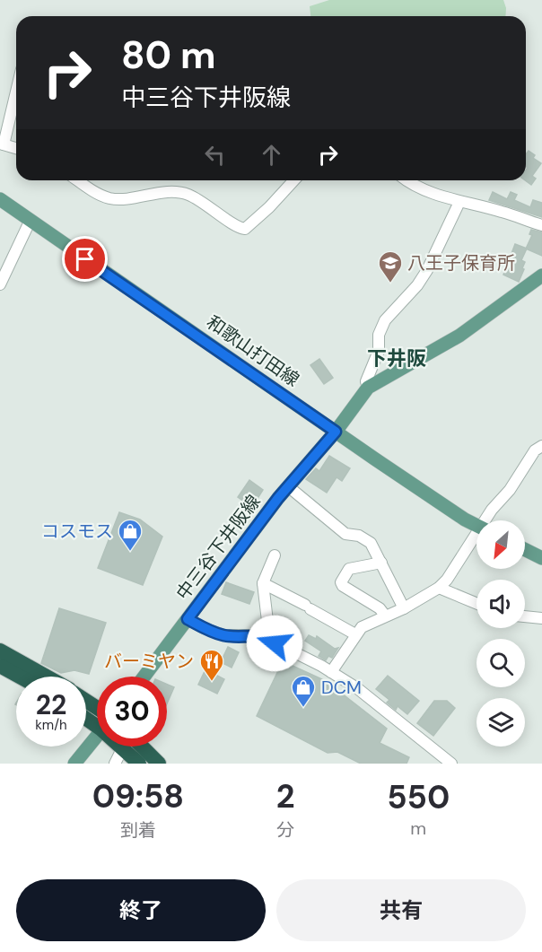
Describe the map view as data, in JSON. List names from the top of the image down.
{
  "streets": {
    "main road": ["和歌山打田線", "中三谷下井阪線"]
  },
  "crossings": [
    ["和歌山打田線", "中三谷下井阪線"]
  ],
  "districts": ["下井阪"],
  "places": {
    "school or university": ["八王子保育所"],
    "shop": ["コスモス", "DCM"],
    "restaurant": ["バーミヤン"]
  },
  "north": "bottom left",
  "page": {
    "turn": ["80 m", "中三谷下井阪線"],
    "speed": "22 km/h",
    "limit": "30",
    "eta": [
      "09:58",
      "到着",
      "2",
      "分",
      "550",
      "m"
    ],
    "buttons": ["終了", "共有"]
  }
}
